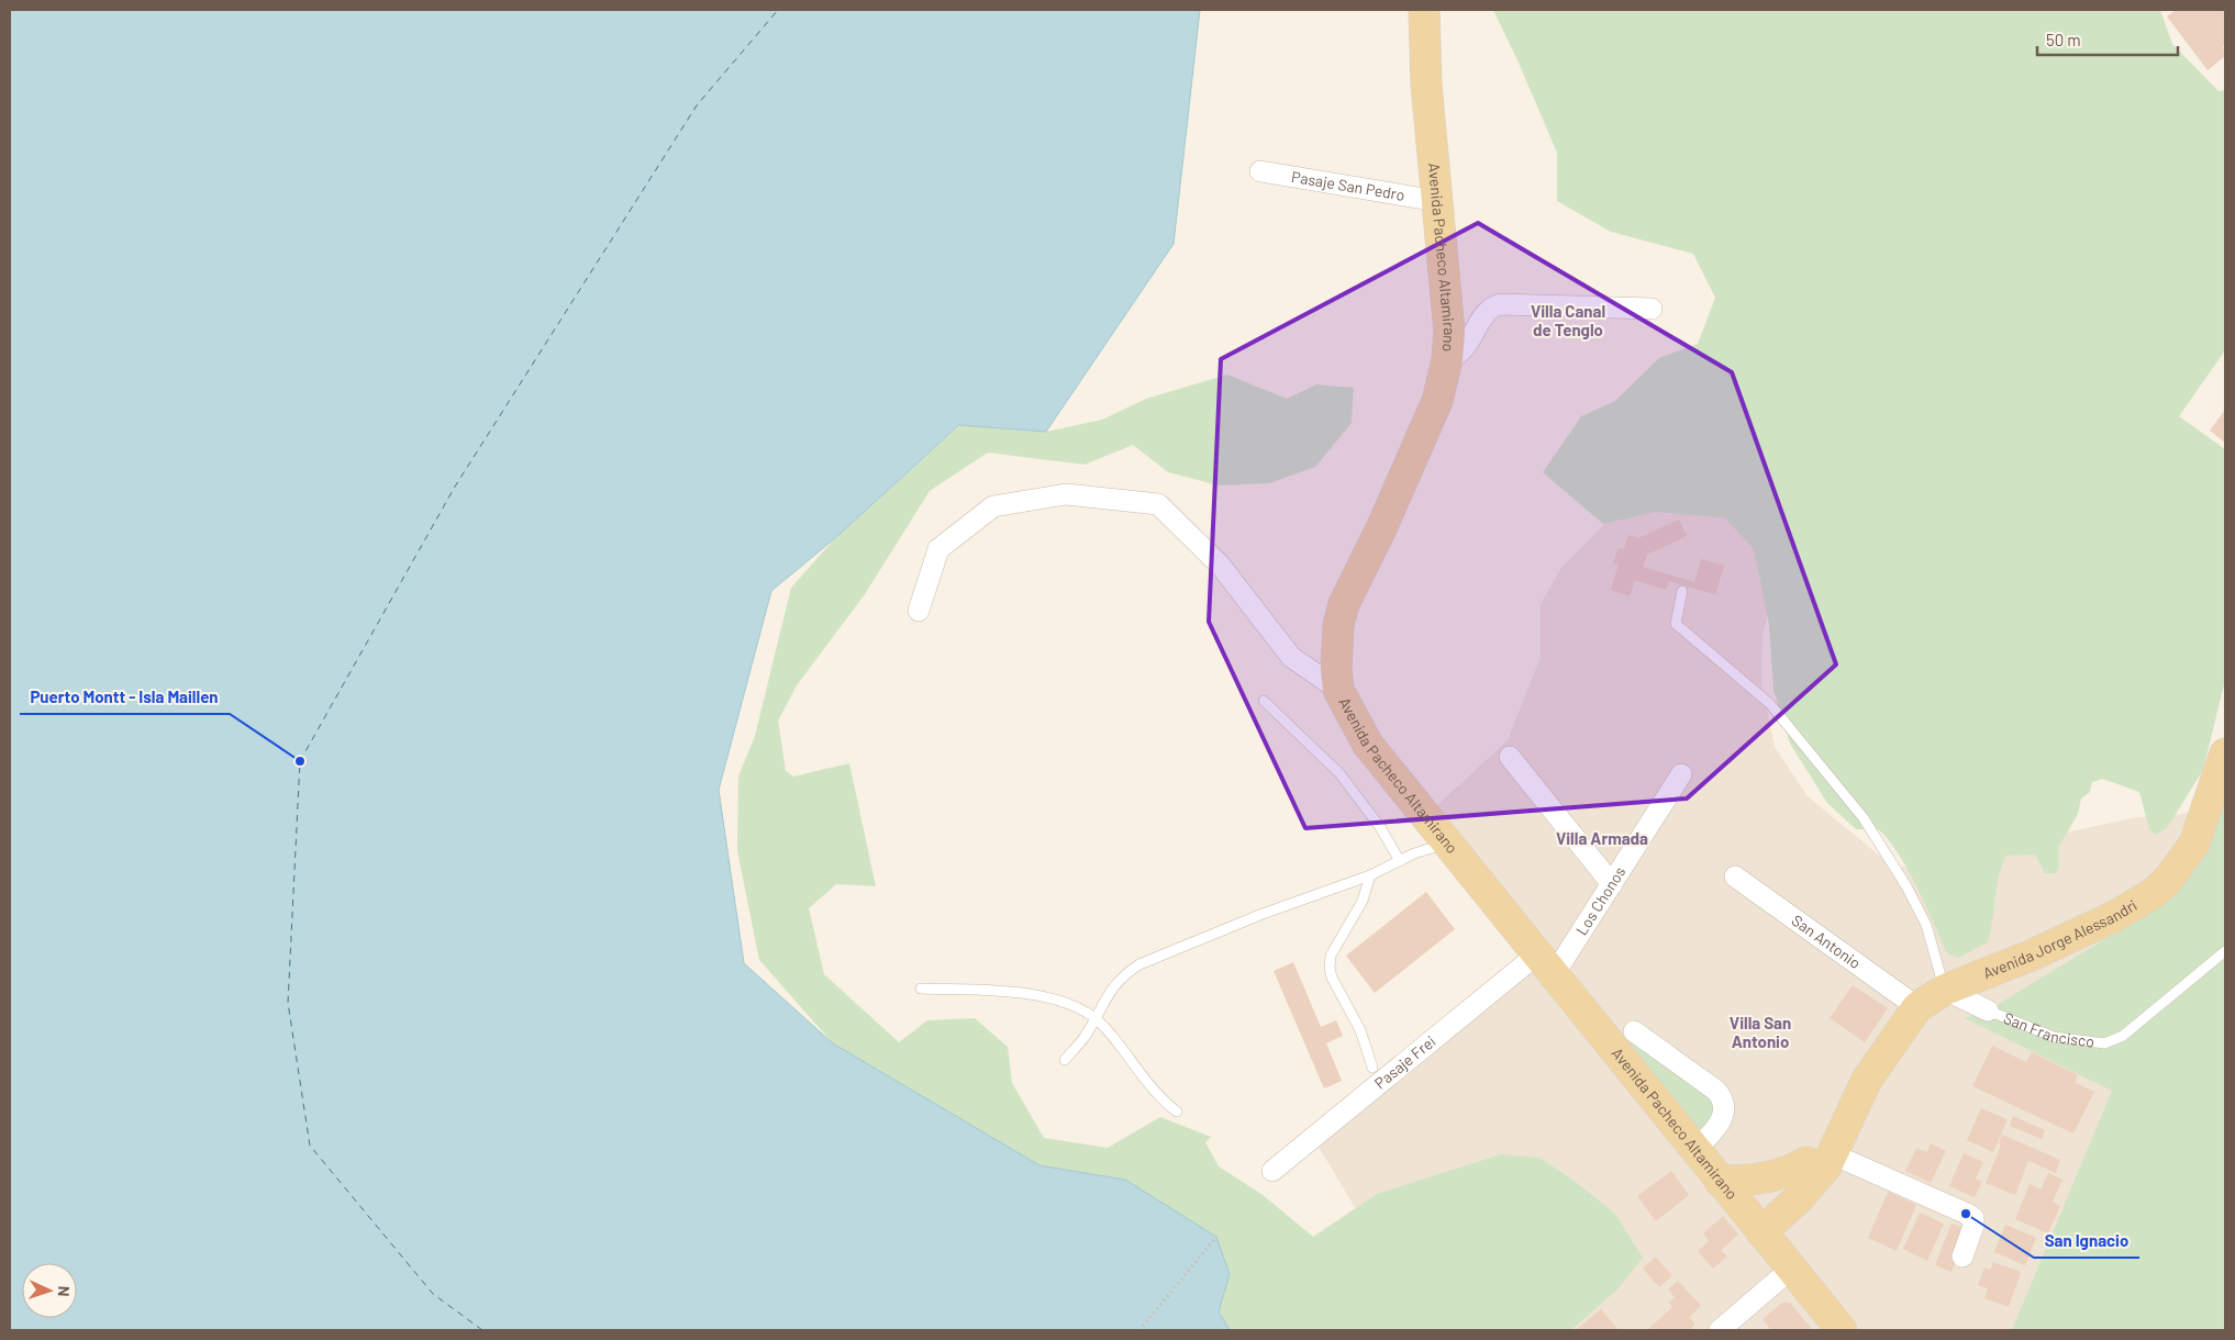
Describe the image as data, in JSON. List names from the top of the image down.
{
  "streets": {
    "main road": ["Avenida Pacheco Altamirano", "Avenida Jorge Alessandri"],
    "street": [
      "Pasaje San Pedro",
      "Los Chonos",
      "San Antonio",
      "San Francisco",
      "Pasaje Frei"
    ]
  },
  "crossings": [
    ["Pasaje San Pedro", "Avenida Pacheco Altamirano"],
    ["Avenida Pacheco Altamirano", "Los Chonos"],
    ["Avenida Pacheco Altamirano", "Avenida Jorge Alessandri"],
    ["Avenida Pacheco Altamirano", "Pasaje Frei"],
    ["Los Chonos", "Pasaje Frei"],
    ["Avenida Jorge Alessandri", "San Antonio"],
    ["Avenida Jorge Alessandri", "San Francisco"]
  ],
  "districts": ["Villa Canal de Tenglo", "Villa Armada", "Villa San Antonio"],
  "places": ["Puerto Montt - Isla Maillen", "San Ignacio"],
  "scale_bar": "50 m",
  "north": "right"
}
